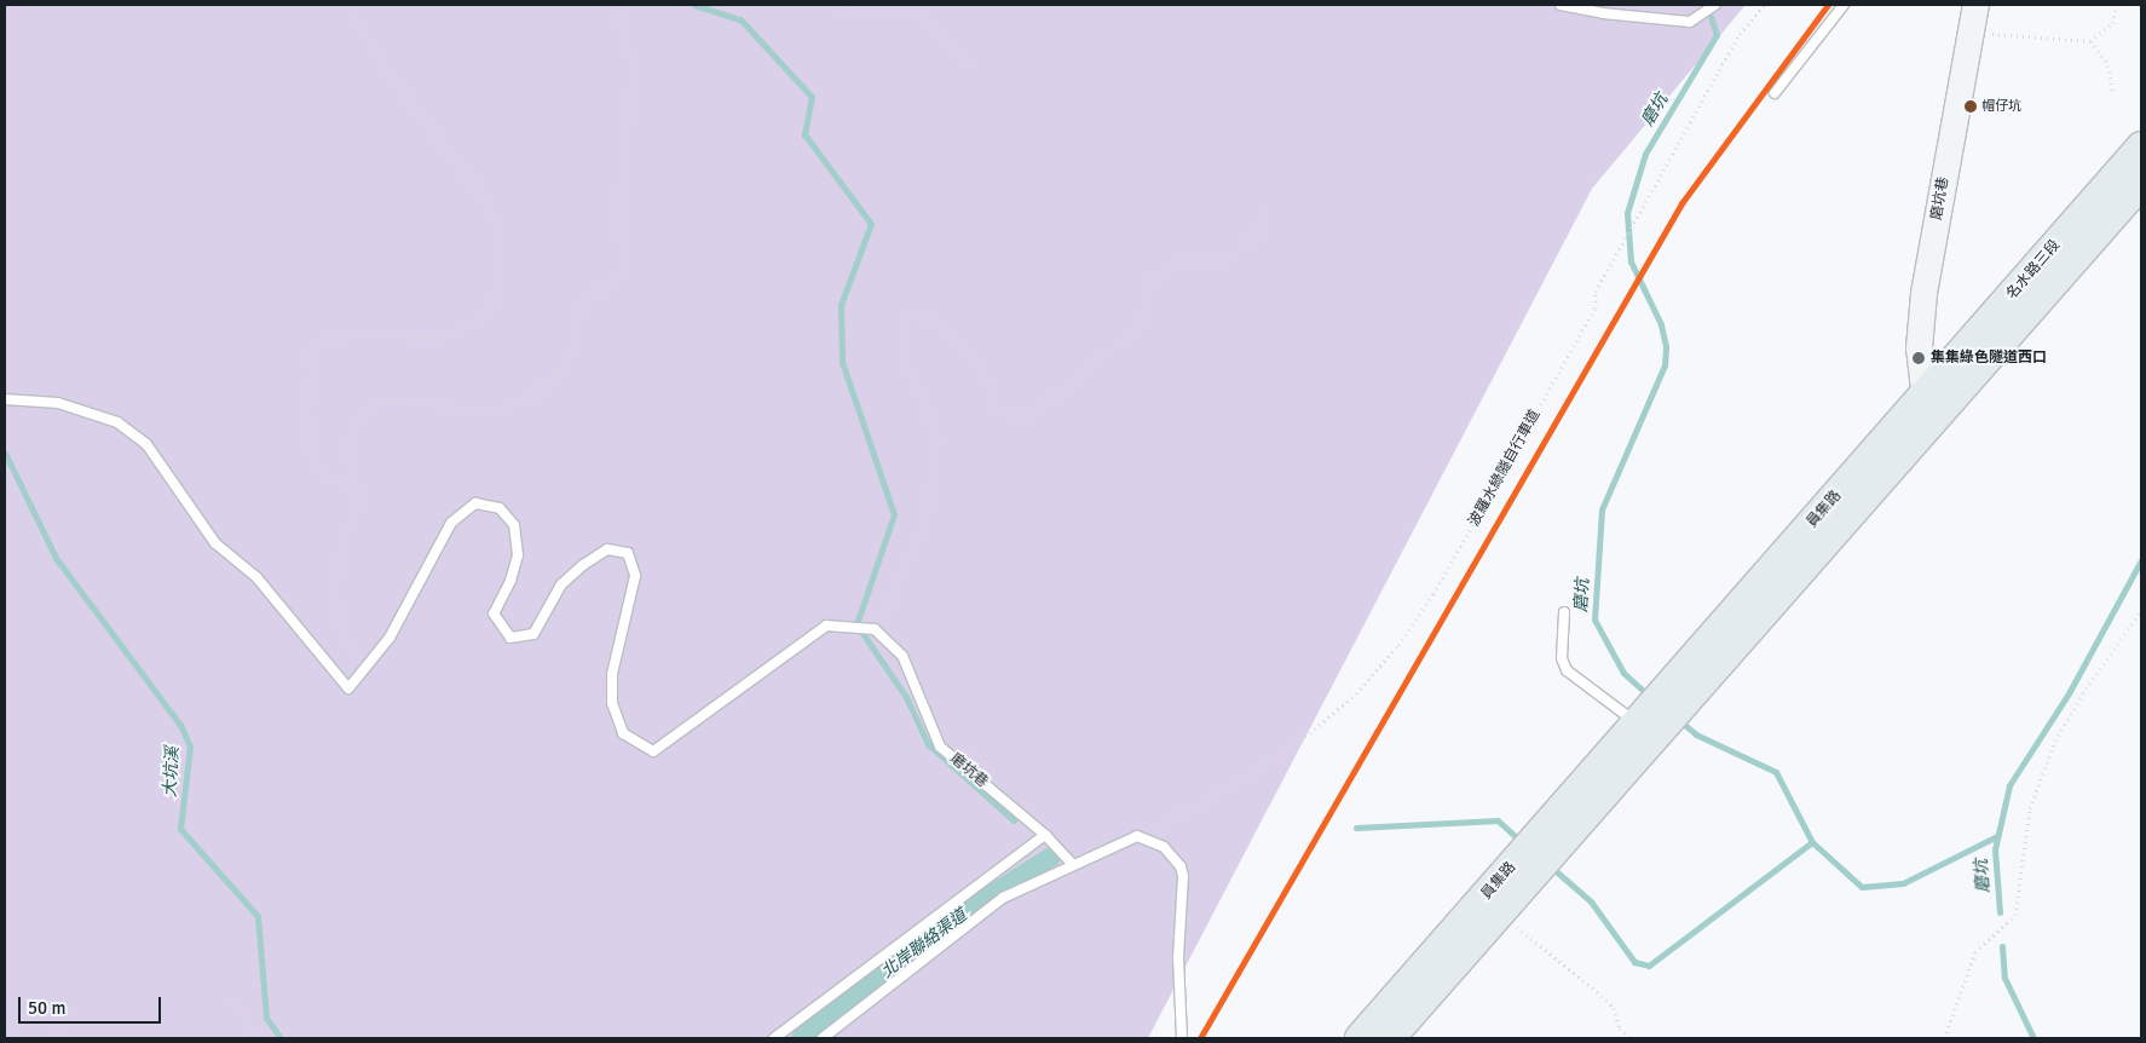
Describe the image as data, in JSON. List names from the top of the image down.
{
  "streets": {
    "main road": ["名水路三段", "員集路"],
    "street": ["磨坑巷"],
    "path": ["波羅水綠隧自行車道"]
  },
  "crossings": [
    ["磨坑巷", "名水路三段"],
    ["磨坑巷", "員集路"],
    ["名水路三段", "員集路"]
  ],
  "water": ["磨坑", "大坑溪", "北岸聯絡渠道"],
  "places": ["帽仔坑", "集集綠色隧道西口"],
  "scale_bar": "50 m"
}
